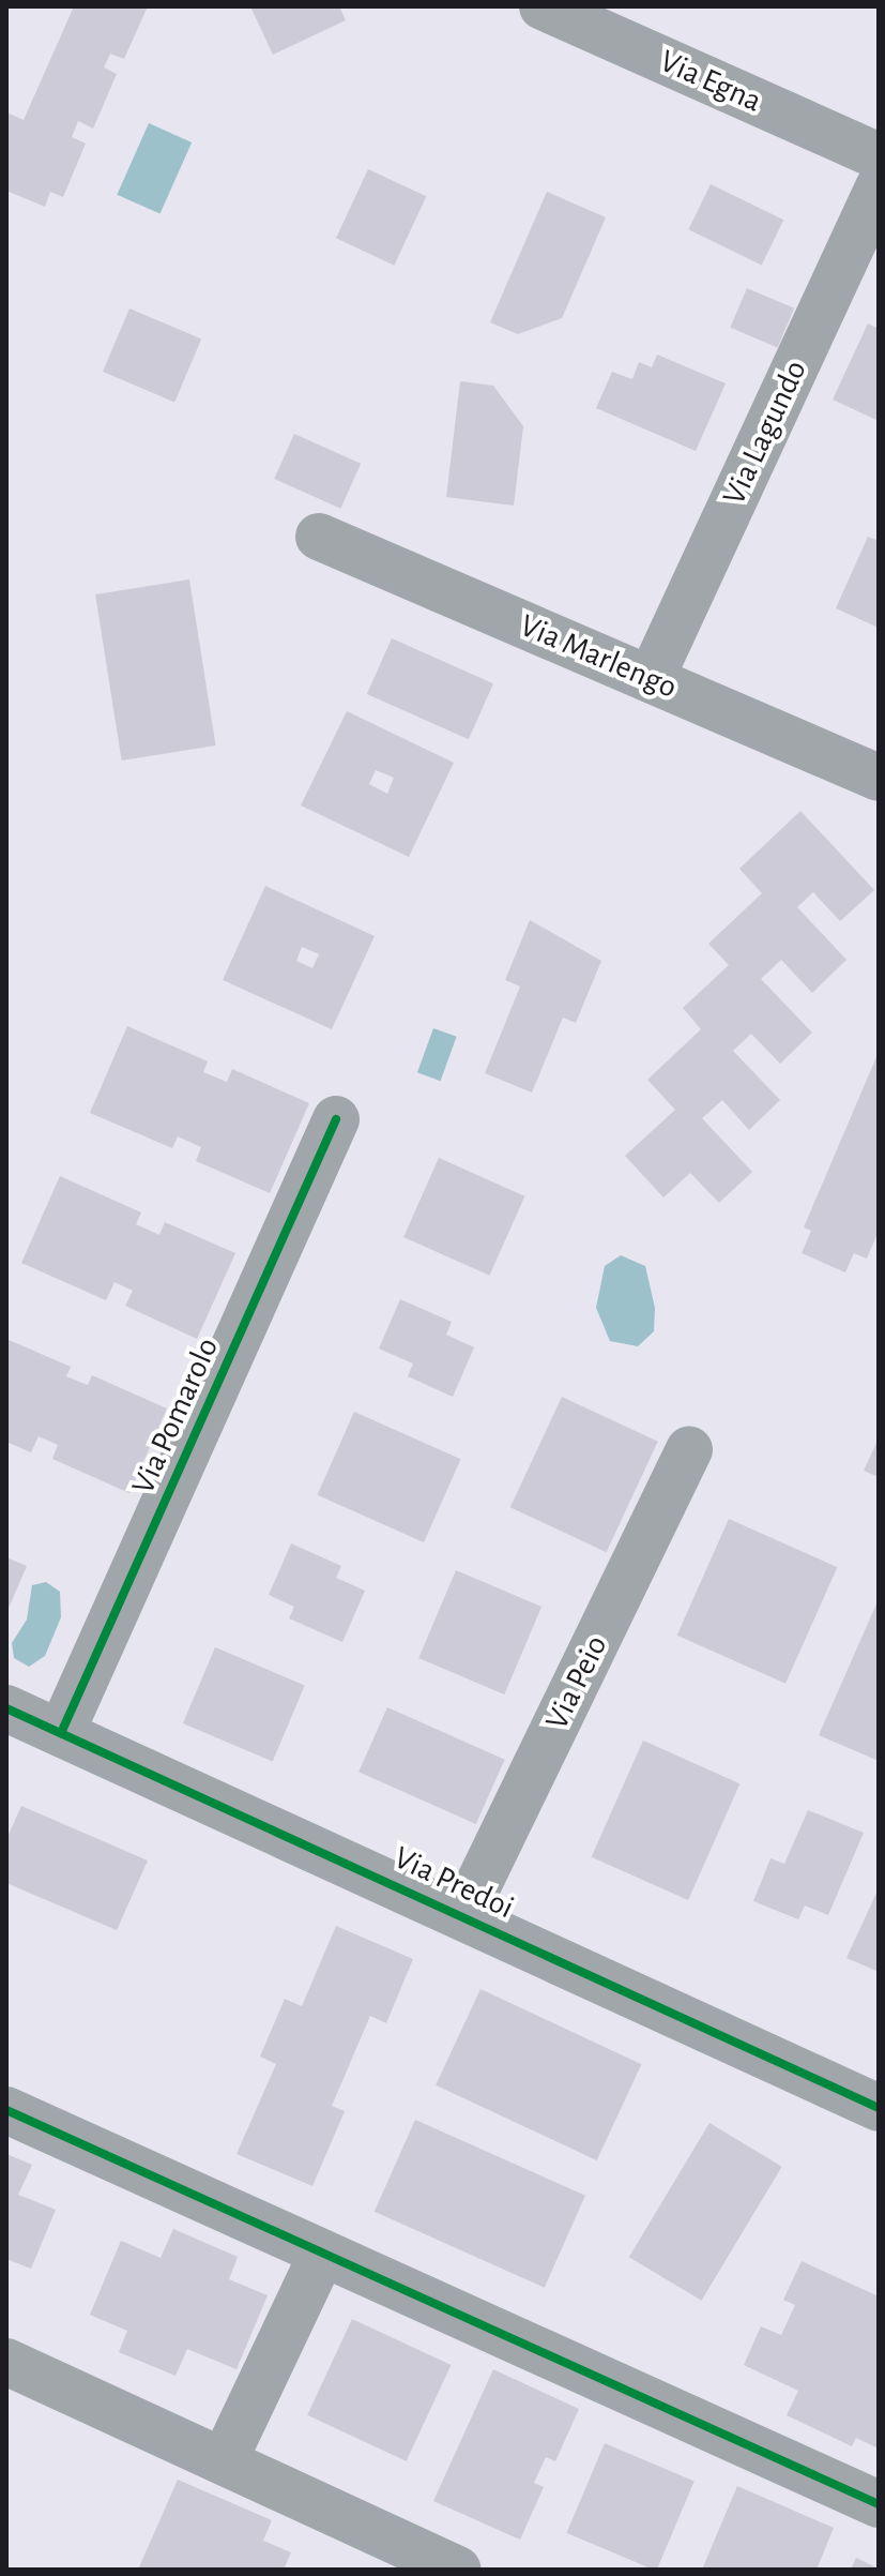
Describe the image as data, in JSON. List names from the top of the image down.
{
  "streets": {
    "street": [
      "Via Egna",
      "Via Lagundo",
      "Via Marlengo",
      "Via Pomarolo",
      "Via Peio",
      "Via Predoi"
    ]
  },
  "crossings": [
    ["Via Lagundo", "Via Marlengo"],
    ["Via Pomarolo", "Via Predoi"],
    ["Via Peio", "Via Predoi"]
  ]
}
